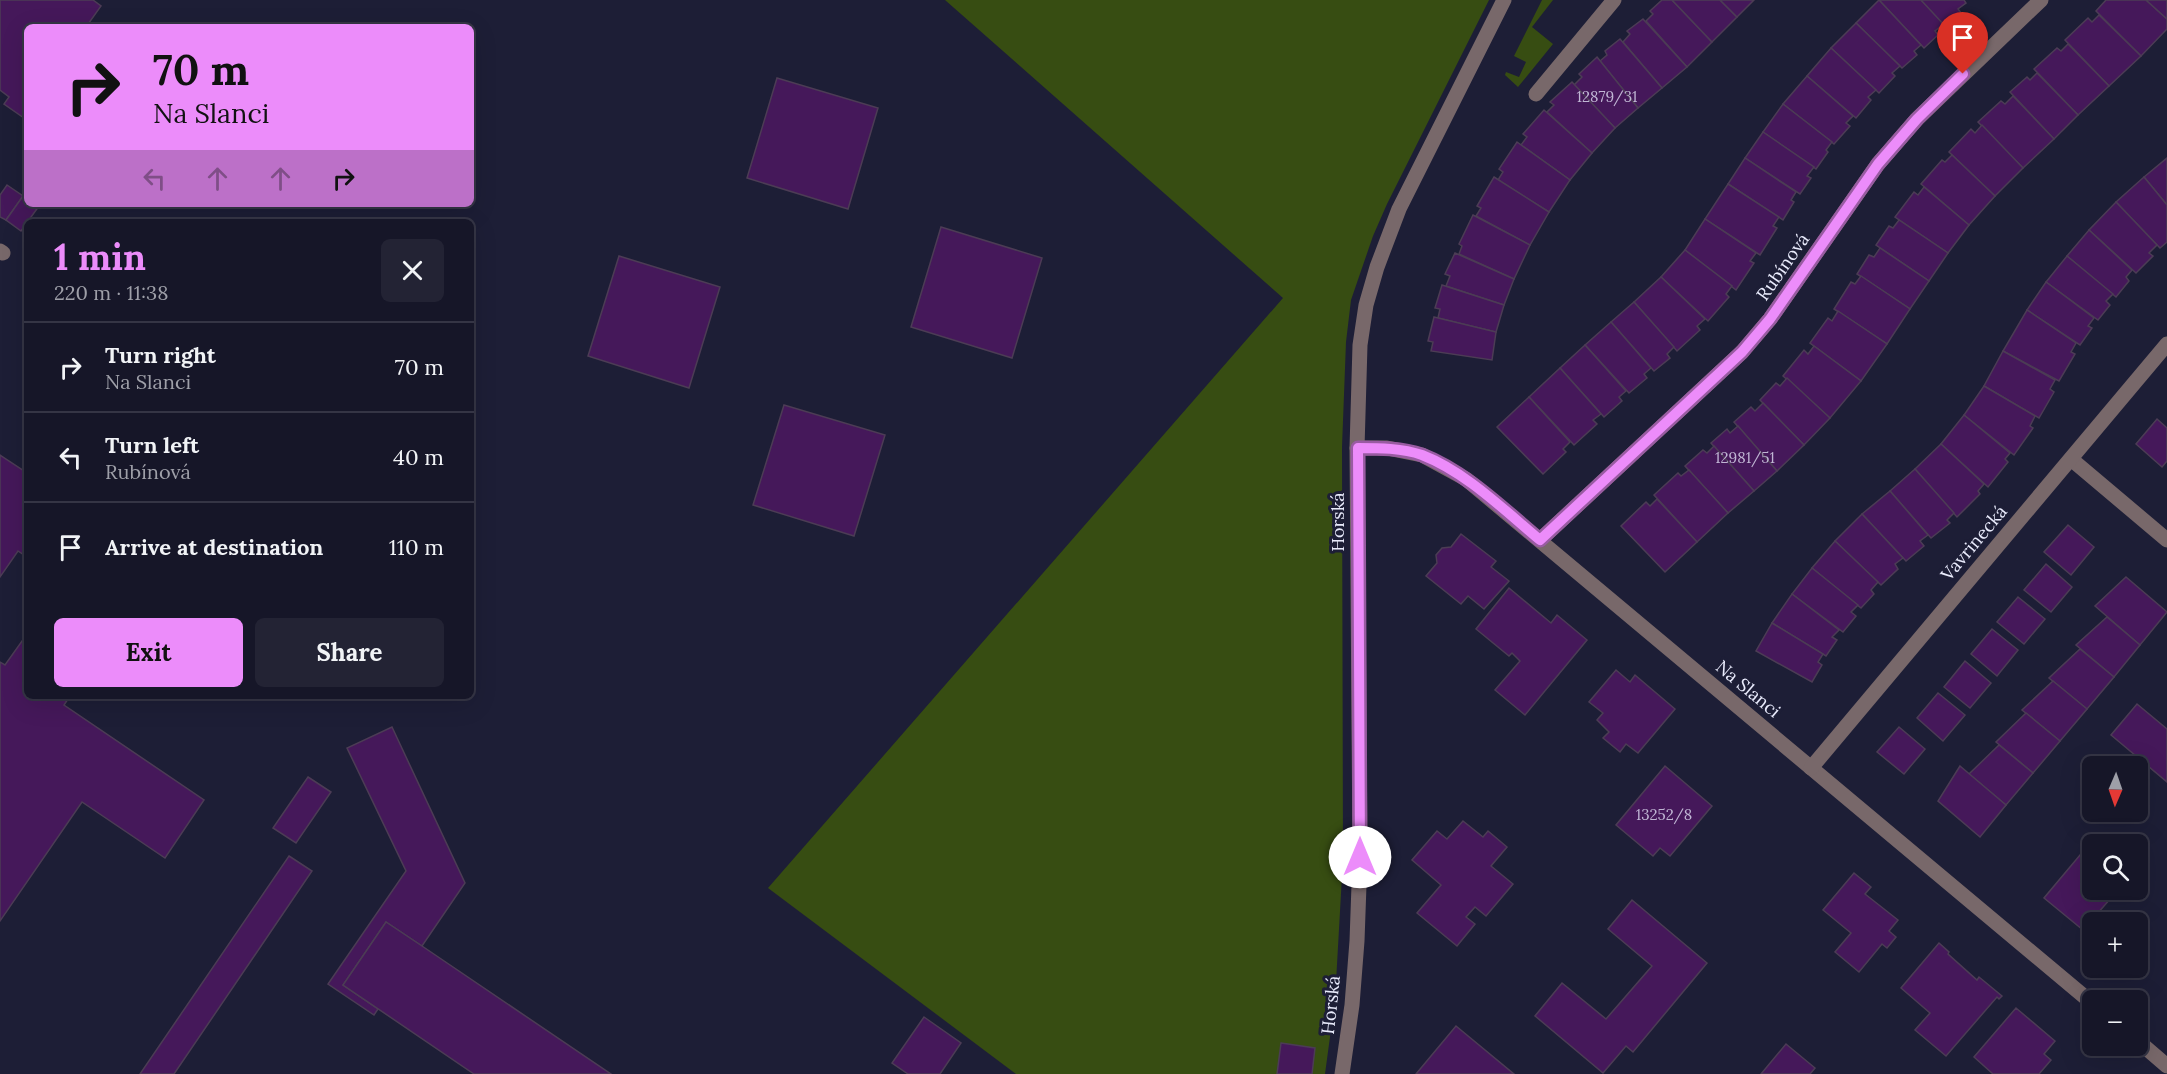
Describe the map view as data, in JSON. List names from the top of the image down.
{
  "streets": {
    "street": [
      "Rubínová",
      "Horská",
      "Vavrinecká",
      "Na Slanci"
    ]
  },
  "crossings": [
    ["Rubínová", "Na Slanci"],
    ["Horská", "Na Slanci"],
    ["Vavrinecká", "Na Slanci"]
  ],
  "house_numbers": ["12879/31", "12981/51", "13252/8"],
  "north": "bottom",
  "page": {
    "turn": ["70 m", "Na Slanci"],
    "heading": ["1 min", "220 m · 11:38"],
    "list": [
      {
        "name": "Turn right",
        "note": "Na Slanci",
        "value": "70 m"
      },
      {
        "name": "Turn left",
        "note": "Rubínová",
        "value": "40 m"
      },
      {
        "name": "Arrive at destination",
        "value": "110 m"
      }
    ],
    "buttons": ["Exit", "Share"],
    "map_buttons": ["+", "−"]
  }
}
